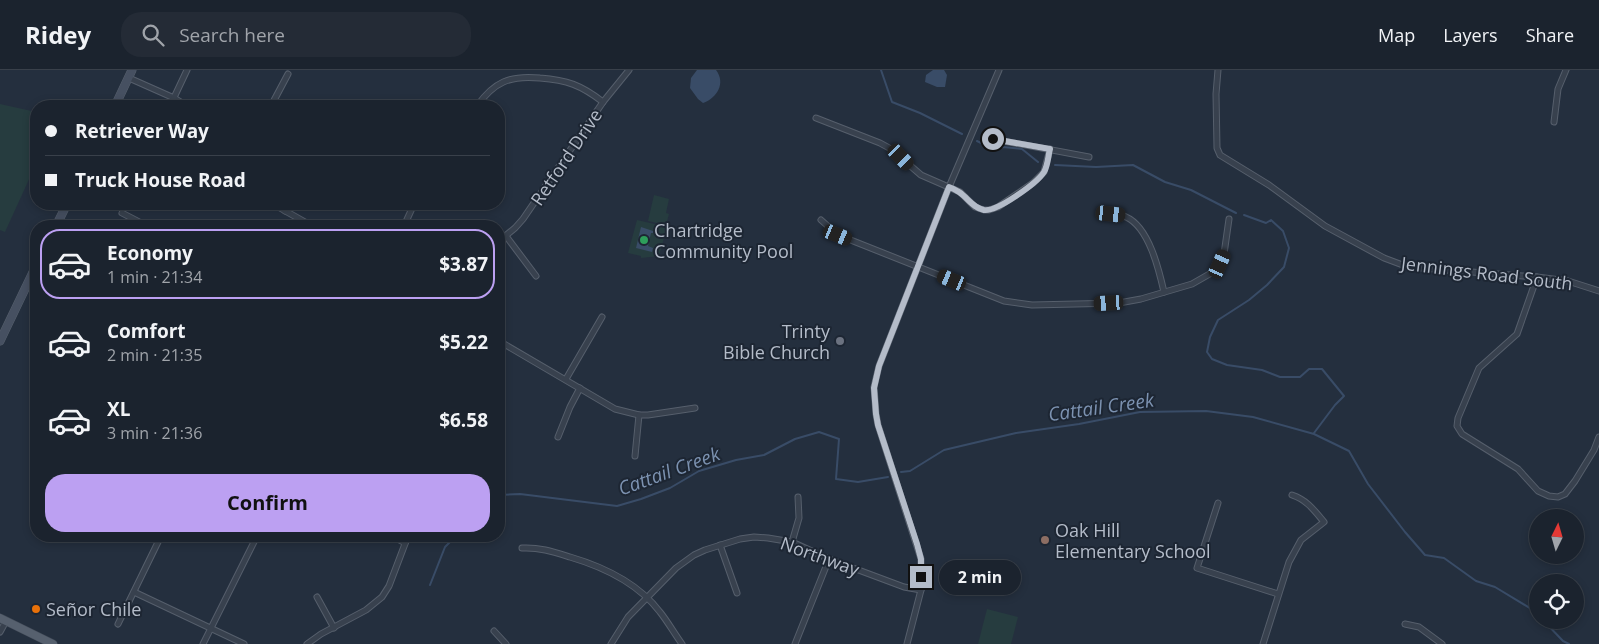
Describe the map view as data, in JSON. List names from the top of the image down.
{
  "streets": {
    "street": ["Retford Drive", "Jennings Road South", "Northway"]
  },
  "water": ["Cattail Creek"],
  "places": [
    "Chartridge Community Pool",
    "Trinty Bible Church",
    "Oak Hill Elementary School",
    "Señor Chile"
  ],
  "north": "top",
  "page": {
    "header": "Ridey",
    "search": "Search here",
    "nav": ["Map", "Layers", "Share"],
    "banner": ["Retriever Way", "Truck House Road"],
    "list": [
      {
        "name": "Economy",
        "note": "1 min · 21:34",
        "value": "$3.87"
      },
      {
        "name": "Comfort",
        "note": "2 min · 21:35",
        "value": "$5.22"
      },
      {
        "name": "XL",
        "note": "3 min · 21:36",
        "value": "$6.58"
      }
    ],
    "buttons": "Confirm",
    "bubble": "2 min"
  }
}
